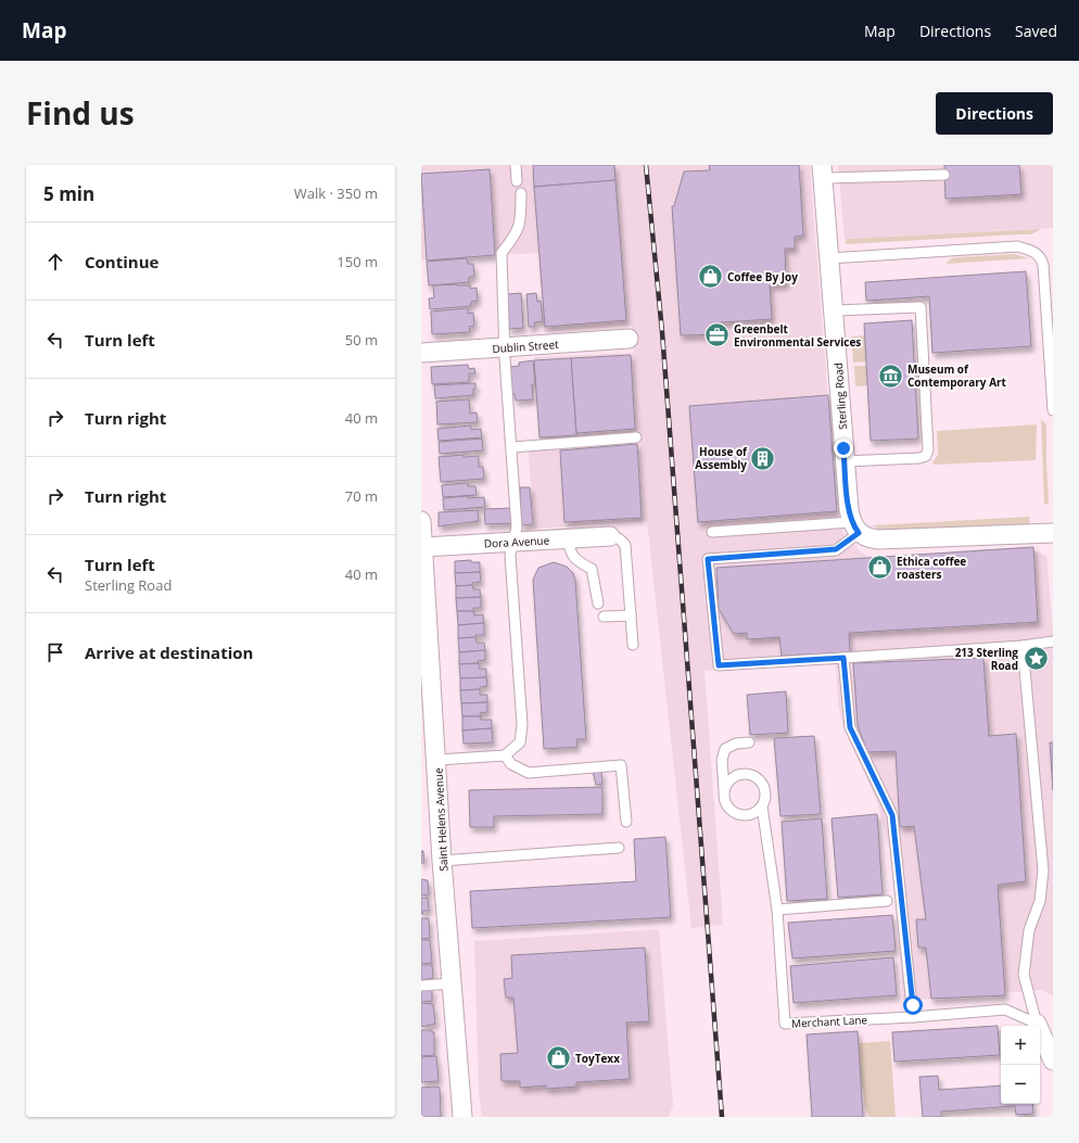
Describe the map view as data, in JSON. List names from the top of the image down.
{
  "streets": {
    "street": [
      "Dublin Street",
      "Sterling Road",
      "Dora Avenue",
      "Saint Helens Avenue"
    ],
    "lane": ["Merchant Lane"]
  },
  "crossings": [
    ["Dora Avenue", "Saint Helens Avenue"]
  ],
  "places": {
    "shop": ["Coffee By Joy", "Ethica coffee roasters", "ToyTexx"],
    "office": ["Greenbelt Environmental Services"],
    "museum": ["Museum of Contemporary Art"],
    "building": ["House of Assembly"],
    "place": ["213 Sterling Road"]
  },
  "page": {
    "header": "Map",
    "nav": ["Map", "Directions", "Saved"],
    "title": "Find us",
    "buttons": "Directions",
    "heading": ["5 min", "Walk · 350 m"],
    "list": [
      ["Continue", "150 m"],
      ["Turn left", "50 m"],
      ["Turn right", "40 m"],
      ["Turn right", "70 m"],
      ["Turn left", "Sterling Road", "40 m"],
      "Arrive at destination"
    ],
    "map_buttons": ["+", "−"]
  }
}
